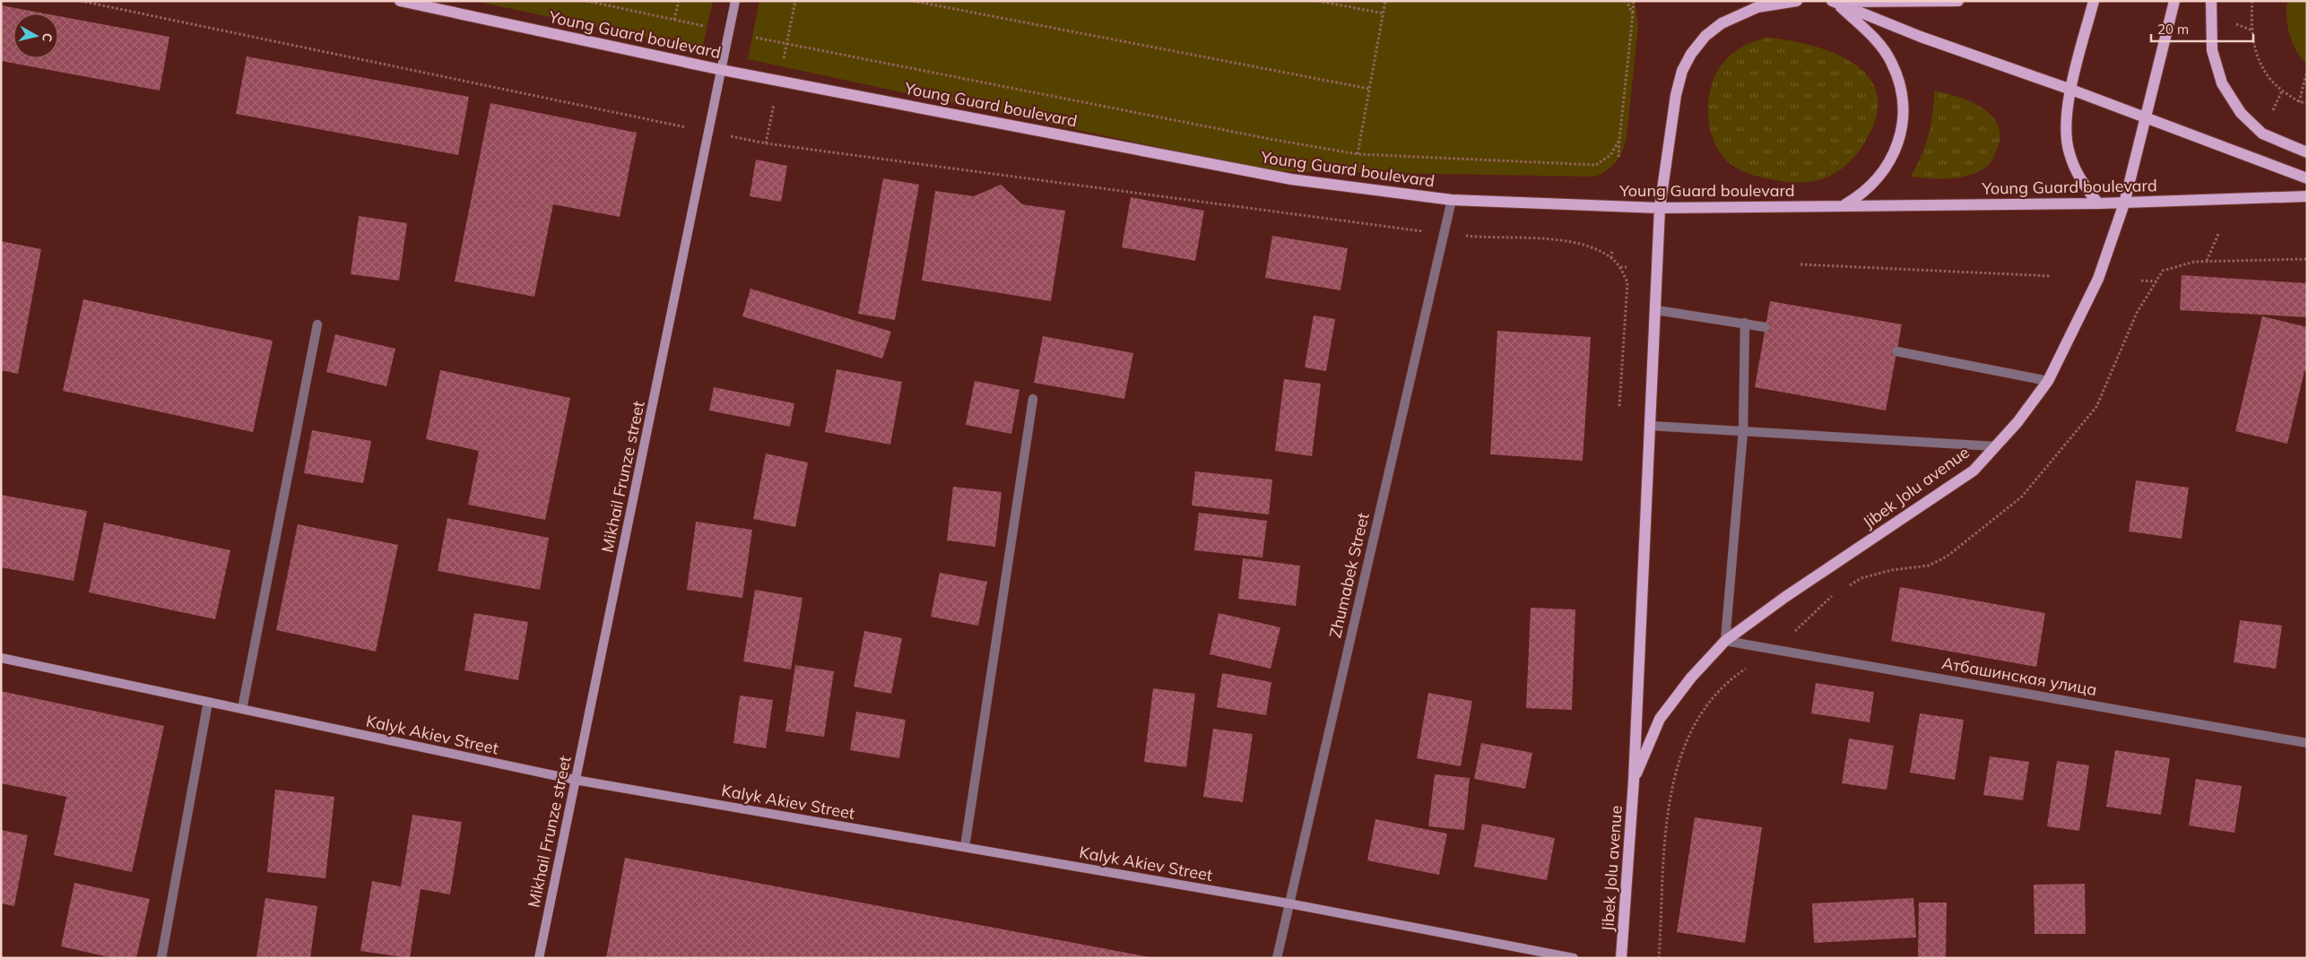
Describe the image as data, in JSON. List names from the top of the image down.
{
  "streets": {
    "main road": ["Young Guard boulevard", "Jibek Jolu avenue"],
    "street": [
      "Mikhail Frunze street",
      "Zhumabek Street",
      "Атбашинская улица",
      "Kalyk Akiev Street"
    ]
  },
  "crossings": [
    ["Young Guard boulevard", "Mikhail Frunze street"],
    ["Young Guard boulevard", "Jibek Jolu avenue"],
    ["Young Guard boulevard", "Zhumabek Street"],
    ["Mikhail Frunze street", "Kalyk Akiev Street"],
    ["Jibek Jolu avenue", "Атбашинская улица"],
    ["Zhumabek Street", "Kalyk Akiev Street"]
  ],
  "scale_bar": "20 m",
  "north": "right"
}
